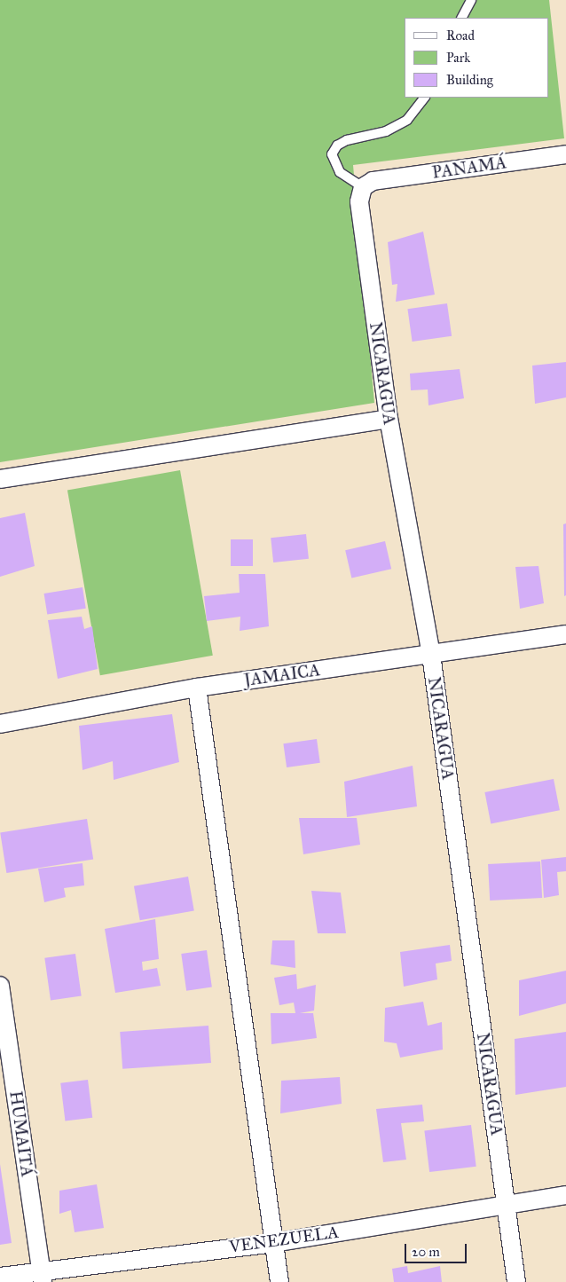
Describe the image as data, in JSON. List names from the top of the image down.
{
  "streets": {
    "street": [
      "PANAMÁ",
      "NICARAGUA",
      "JAMAICA",
      "HUMAITÁ",
      "VENEZUELA"
    ]
  },
  "crossings": [
    ["PANAMÁ", "NICARAGUA"],
    ["NICARAGUA", "JAMAICA"],
    ["NICARAGUA", "VENEZUELA"],
    ["HUMAITÁ", "VENEZUELA"]
  ],
  "legend": ["Road", "Park", "Building"],
  "scale_bar": "20 m"
}
